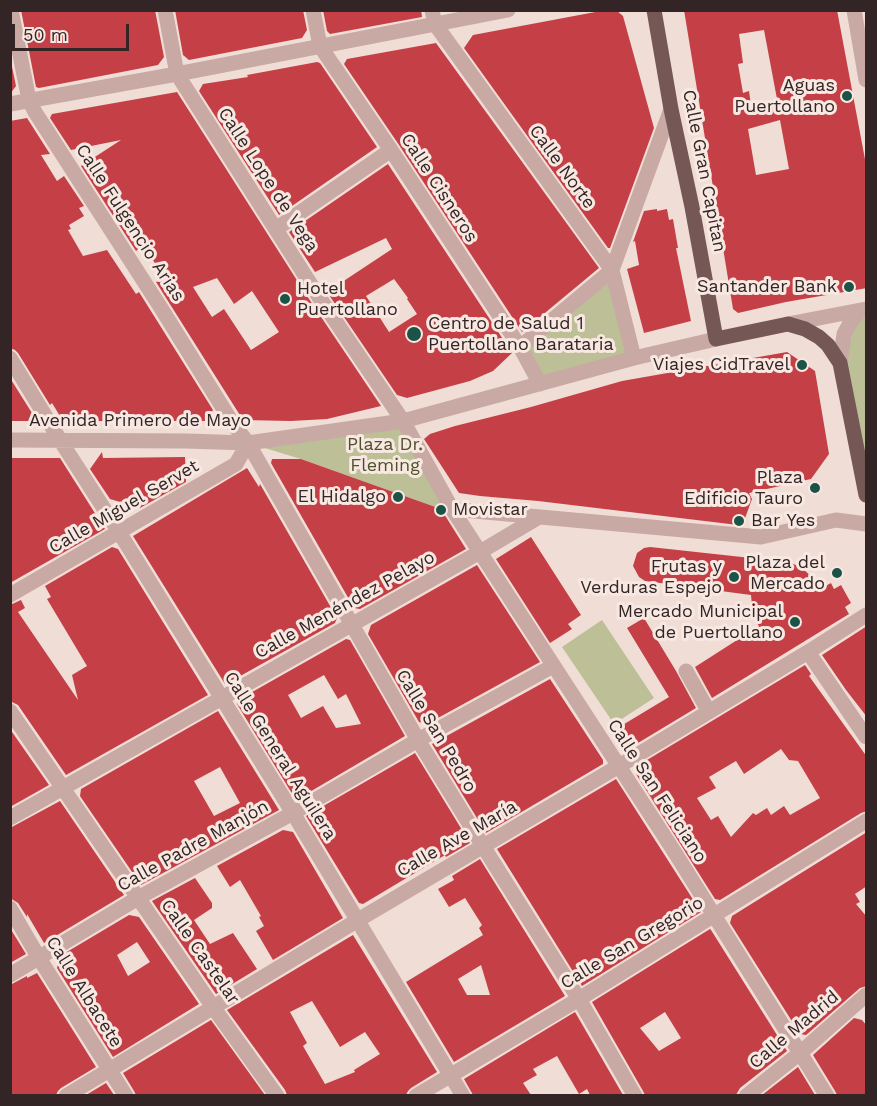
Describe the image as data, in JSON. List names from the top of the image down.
{
  "streets": {
    "main road": ["Calle Gran Capitan", "Avenida Primero de Mayo"],
    "street": [
      "Calle Norte",
      "Calle Lope de Vega",
      "Calle Cisneros",
      "Calle Fulgencio Arias",
      "Calle Miguel Servet",
      "Calle Menéndez Pelayo",
      "Calle San Pedro",
      "Calle General Aguilera",
      "Calle San Feliciano",
      "Calle Ave María",
      "Calle Padre Manjón",
      "Calle San Gregorio",
      "Calle Castelar",
      "Calle Albacete",
      "Calle Madrid"
    ]
  },
  "crossings": [
    ["Calle Norte", "Avenida Primero de Mayo"],
    ["Calle Gran Capitan", "Avenida Primero de Mayo"],
    ["Calle Lope de Vega", "Avenida Primero de Mayo"],
    ["Calle Cisneros", "Avenida Primero de Mayo"],
    ["Calle Fulgencio Arias", "Avenida Primero de Mayo"],
    ["Calle Fulgencio Arias", "Calle Miguel Servet"],
    ["Calle Fulgencio Arias", "Calle San Pedro"],
    ["Avenida Primero de Mayo", "Calle Miguel Servet"],
    ["Avenida Primero de Mayo", "Calle San Pedro"],
    ["Avenida Primero de Mayo", "Calle General Aguilera"],
    ["Calle Miguel Servet", "Calle San Pedro"],
    ["Calle Miguel Servet", "Calle General Aguilera"],
    ["Calle Menéndez Pelayo", "Calle San Pedro"],
    ["Calle Menéndez Pelayo", "Calle General Aguilera"],
    ["Calle Menéndez Pelayo", "Calle San Feliciano"],
    ["Calle Menéndez Pelayo", "Calle Castelar"],
    ["Calle San Pedro", "Calle Ave María"],
    ["Calle San Pedro", "Calle Padre Manjón"],
    ["Calle San Pedro", "Calle San Gregorio"],
    ["Calle General Aguilera", "Calle Ave María"],
    ["Calle General Aguilera", "Calle Padre Manjón"],
    ["Calle General Aguilera", "Calle San Gregorio"],
    ["Calle San Feliciano", "Calle Ave María"],
    ["Calle San Feliciano", "Calle Padre Manjón"],
    ["Calle San Feliciano", "Calle San Gregorio"],
    ["Calle San Feliciano", "Calle Madrid"],
    ["Calle Ave María", "Calle Castelar"],
    ["Calle Ave María", "Calle Albacete"],
    ["Calle Padre Manjón", "Calle Castelar"],
    ["Calle Padre Manjón", "Calle Albacete"]
  ],
  "parks": ["Plaza Dr. Fleming"],
  "places": [
    "Aguas Puertollano",
    "Santander Bank",
    "Hotel Puertollano",
    "Centro de Salud 1 Puertollano Barataria",
    "Viajes CidTravel",
    "Plaza Edificio Tauro",
    "El Hidalgo",
    "Movistar",
    "Bar Yes",
    "Plaza del Mercado",
    "Frutas y Verduras Espejo",
    "Mercado Municipal de Puertollano"
  ],
  "scale_bar": "50 m"
}
